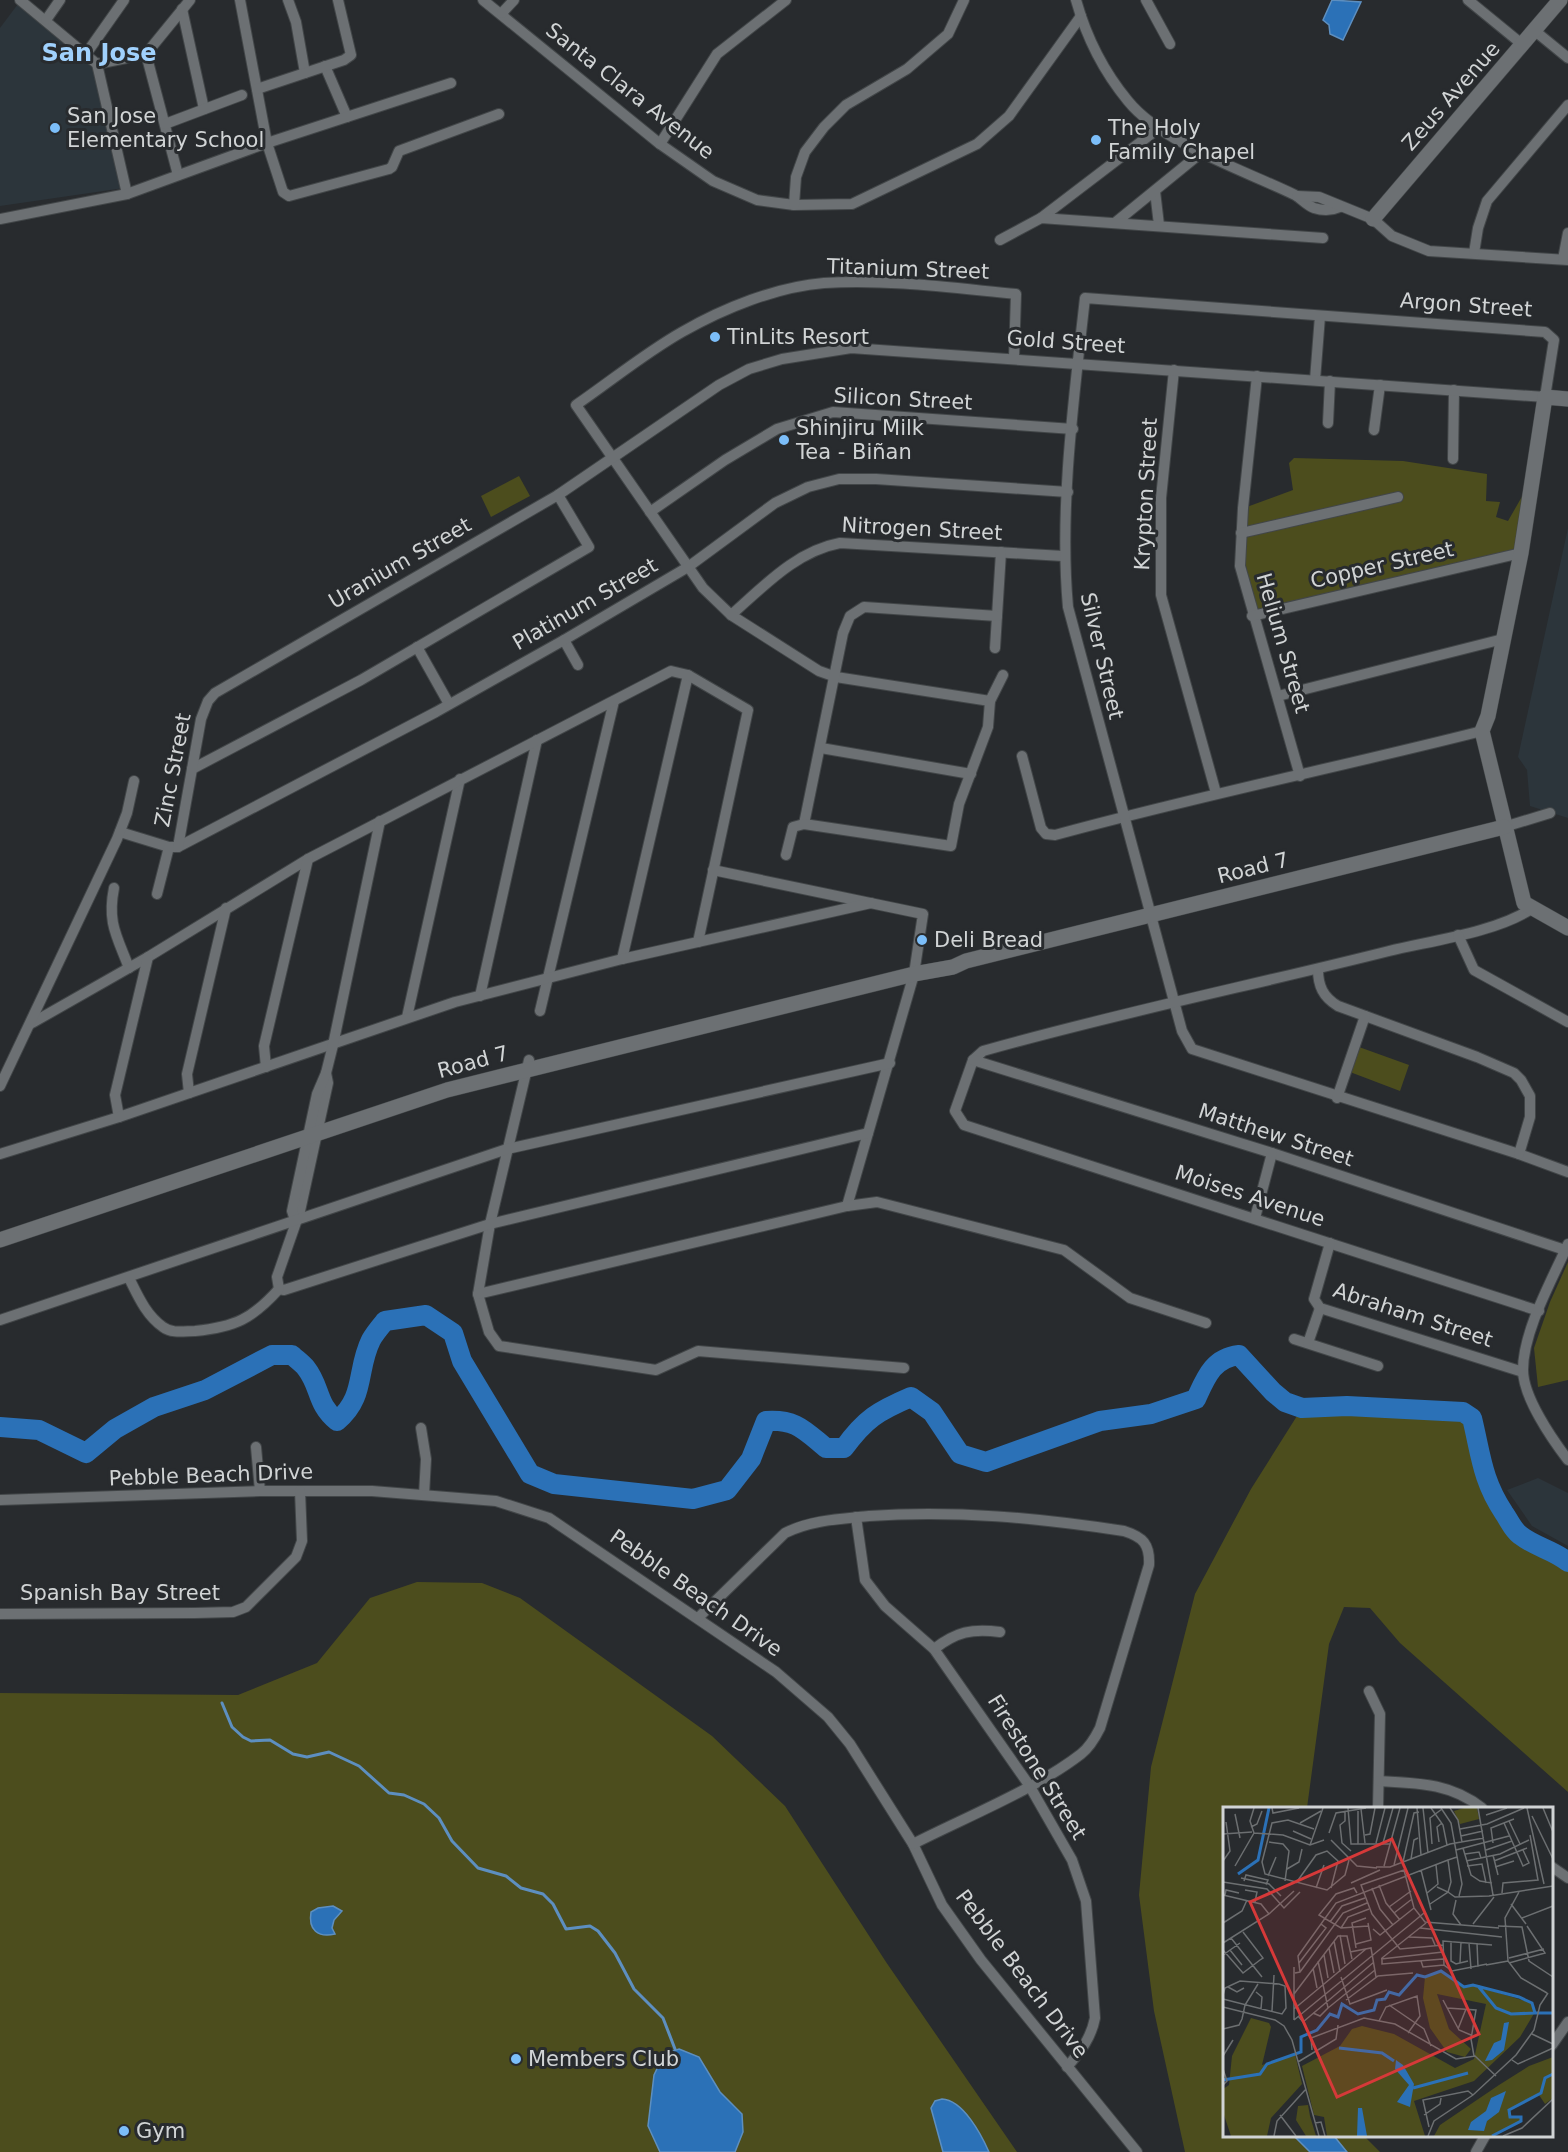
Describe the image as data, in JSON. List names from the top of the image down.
{
  "streets": {
    "street": [
      "Santa Clara Avenue",
      "Zeus Avenue",
      "Titanium Street",
      "Argon Street",
      "Gold Street",
      "Silicon Street",
      "Krypton Street",
      "Nitrogen Street",
      "Uranium Street",
      "Copper Street",
      "Platinum Street",
      "Helium Street",
      "Silver Street",
      "Zinc Street",
      "Road 7",
      "Matthew Street",
      "Moises Avenue",
      "Abraham Street",
      "Pebble Beach Drive",
      "Spanish Bay Street",
      "Firestone Street"
    ]
  },
  "crossings": [
    ["Titanium Street", "Gold Street"],
    ["Titanium Street", "Uranium Street"],
    ["Argon Street", "Gold Street"],
    ["Argon Street", "Copper Street"],
    ["Argon Street", "Silver Street"],
    ["Argon Street", "Road 7"],
    ["Gold Street", "Krypton Street"],
    ["Gold Street", "Uranium Street"],
    ["Gold Street", "Helium Street"],
    ["Gold Street", "Silver Street"],
    ["Silicon Street", "Silver Street"],
    ["Nitrogen Street", "Silver Street"],
    ["Uranium Street", "Zinc Street"],
    ["Copper Street", "Helium Street"],
    ["Platinum Street", "Silver Street"],
    ["Platinum Street", "Zinc Street"],
    ["Silver Street", "Road 7"],
    ["Matthew Street", "Moises Avenue"],
    ["Moises Avenue", "Abraham Street"],
    ["Pebble Beach Drive", "Spanish Bay Street"],
    ["Pebble Beach Drive", "Firestone Street"]
  ],
  "districts": ["San Jose"],
  "places": [
    "San Jose Elementary School",
    "The Holy Family Chapel",
    "TinLits Resort",
    "Shinjiru Milk Tea - Biñan",
    "Deli Bread",
    "Members Club",
    "Gym"
  ]
}
